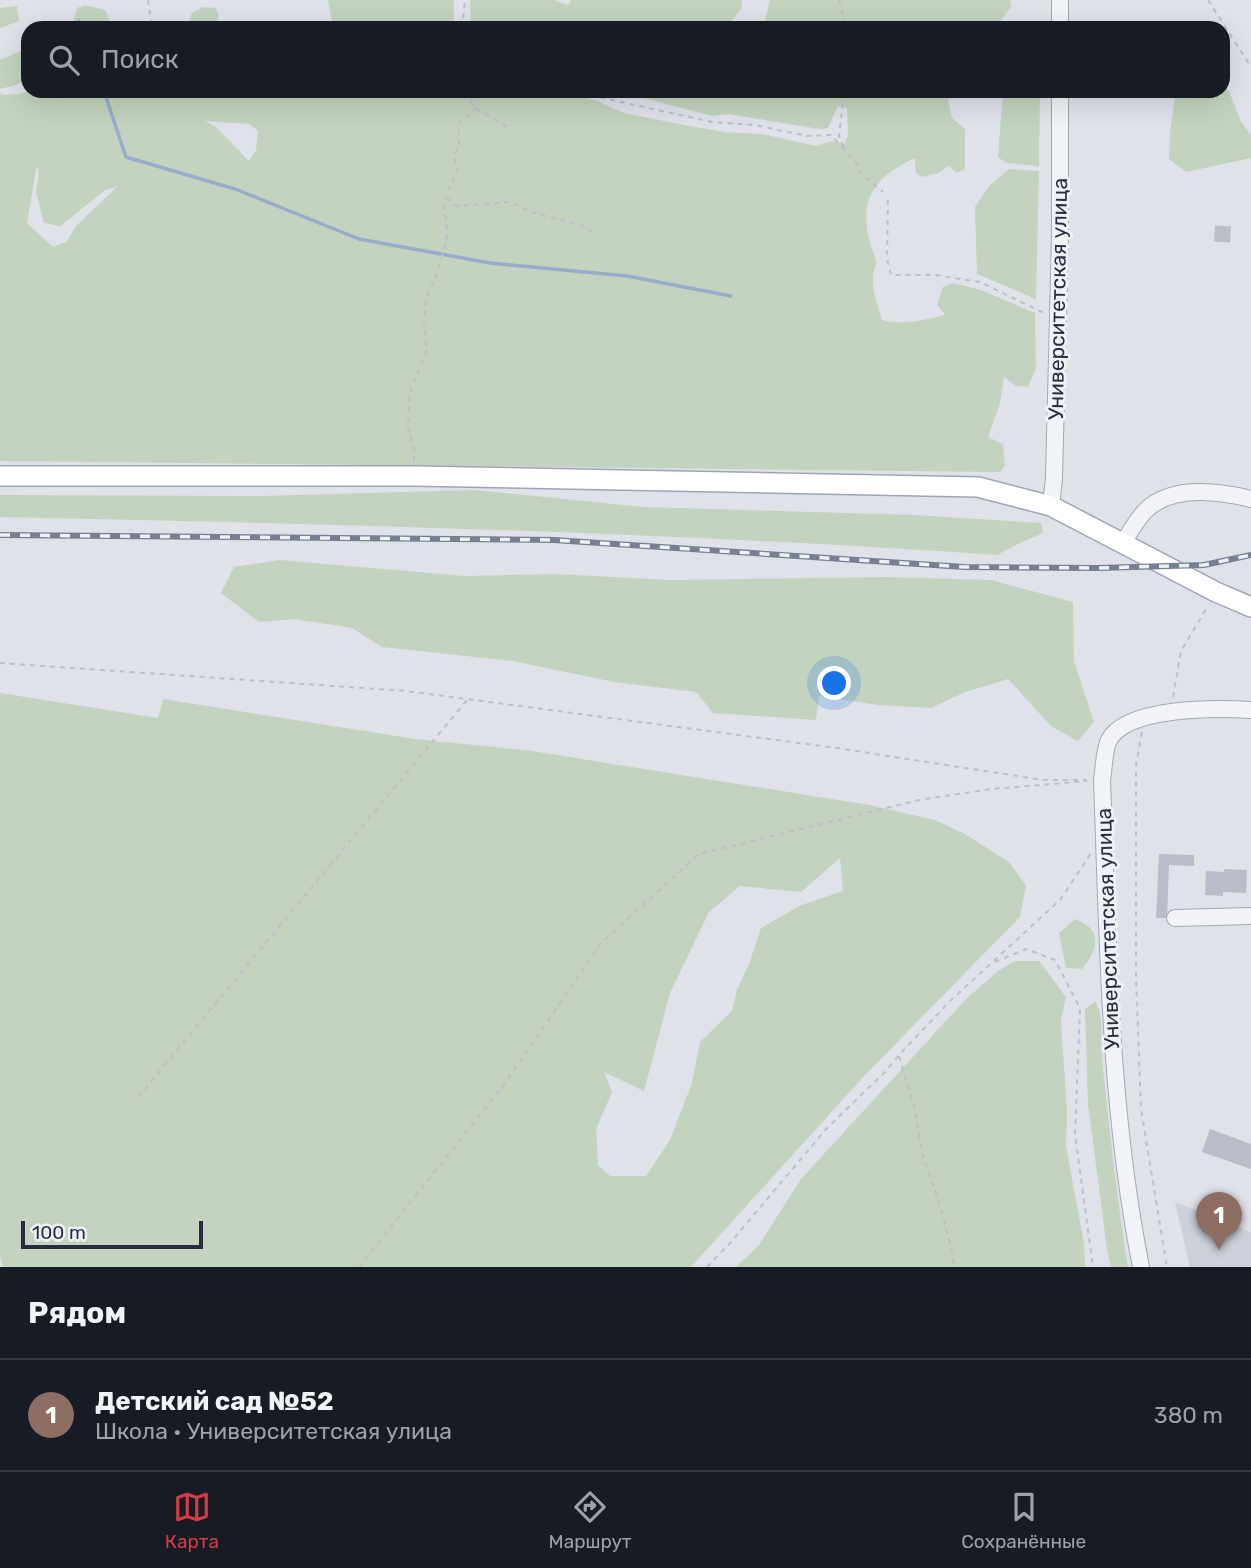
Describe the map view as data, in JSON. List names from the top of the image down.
{
  "streets": {
    "street": ["Университетская улица"]
  },
  "scale_bar": "100 m",
  "page": {
    "search": "Поиск",
    "pins": "1",
    "scale": "100 m",
    "heading": "Рядом",
    "list": [
      {
        "mark": "1",
        "name": "Детский сад №52",
        "note": "Школа · Университетская улица",
        "value": "380 m"
      }
    ],
    "nav": ["Карта", "Маршрут", "Сохранённые"]
  }
}
